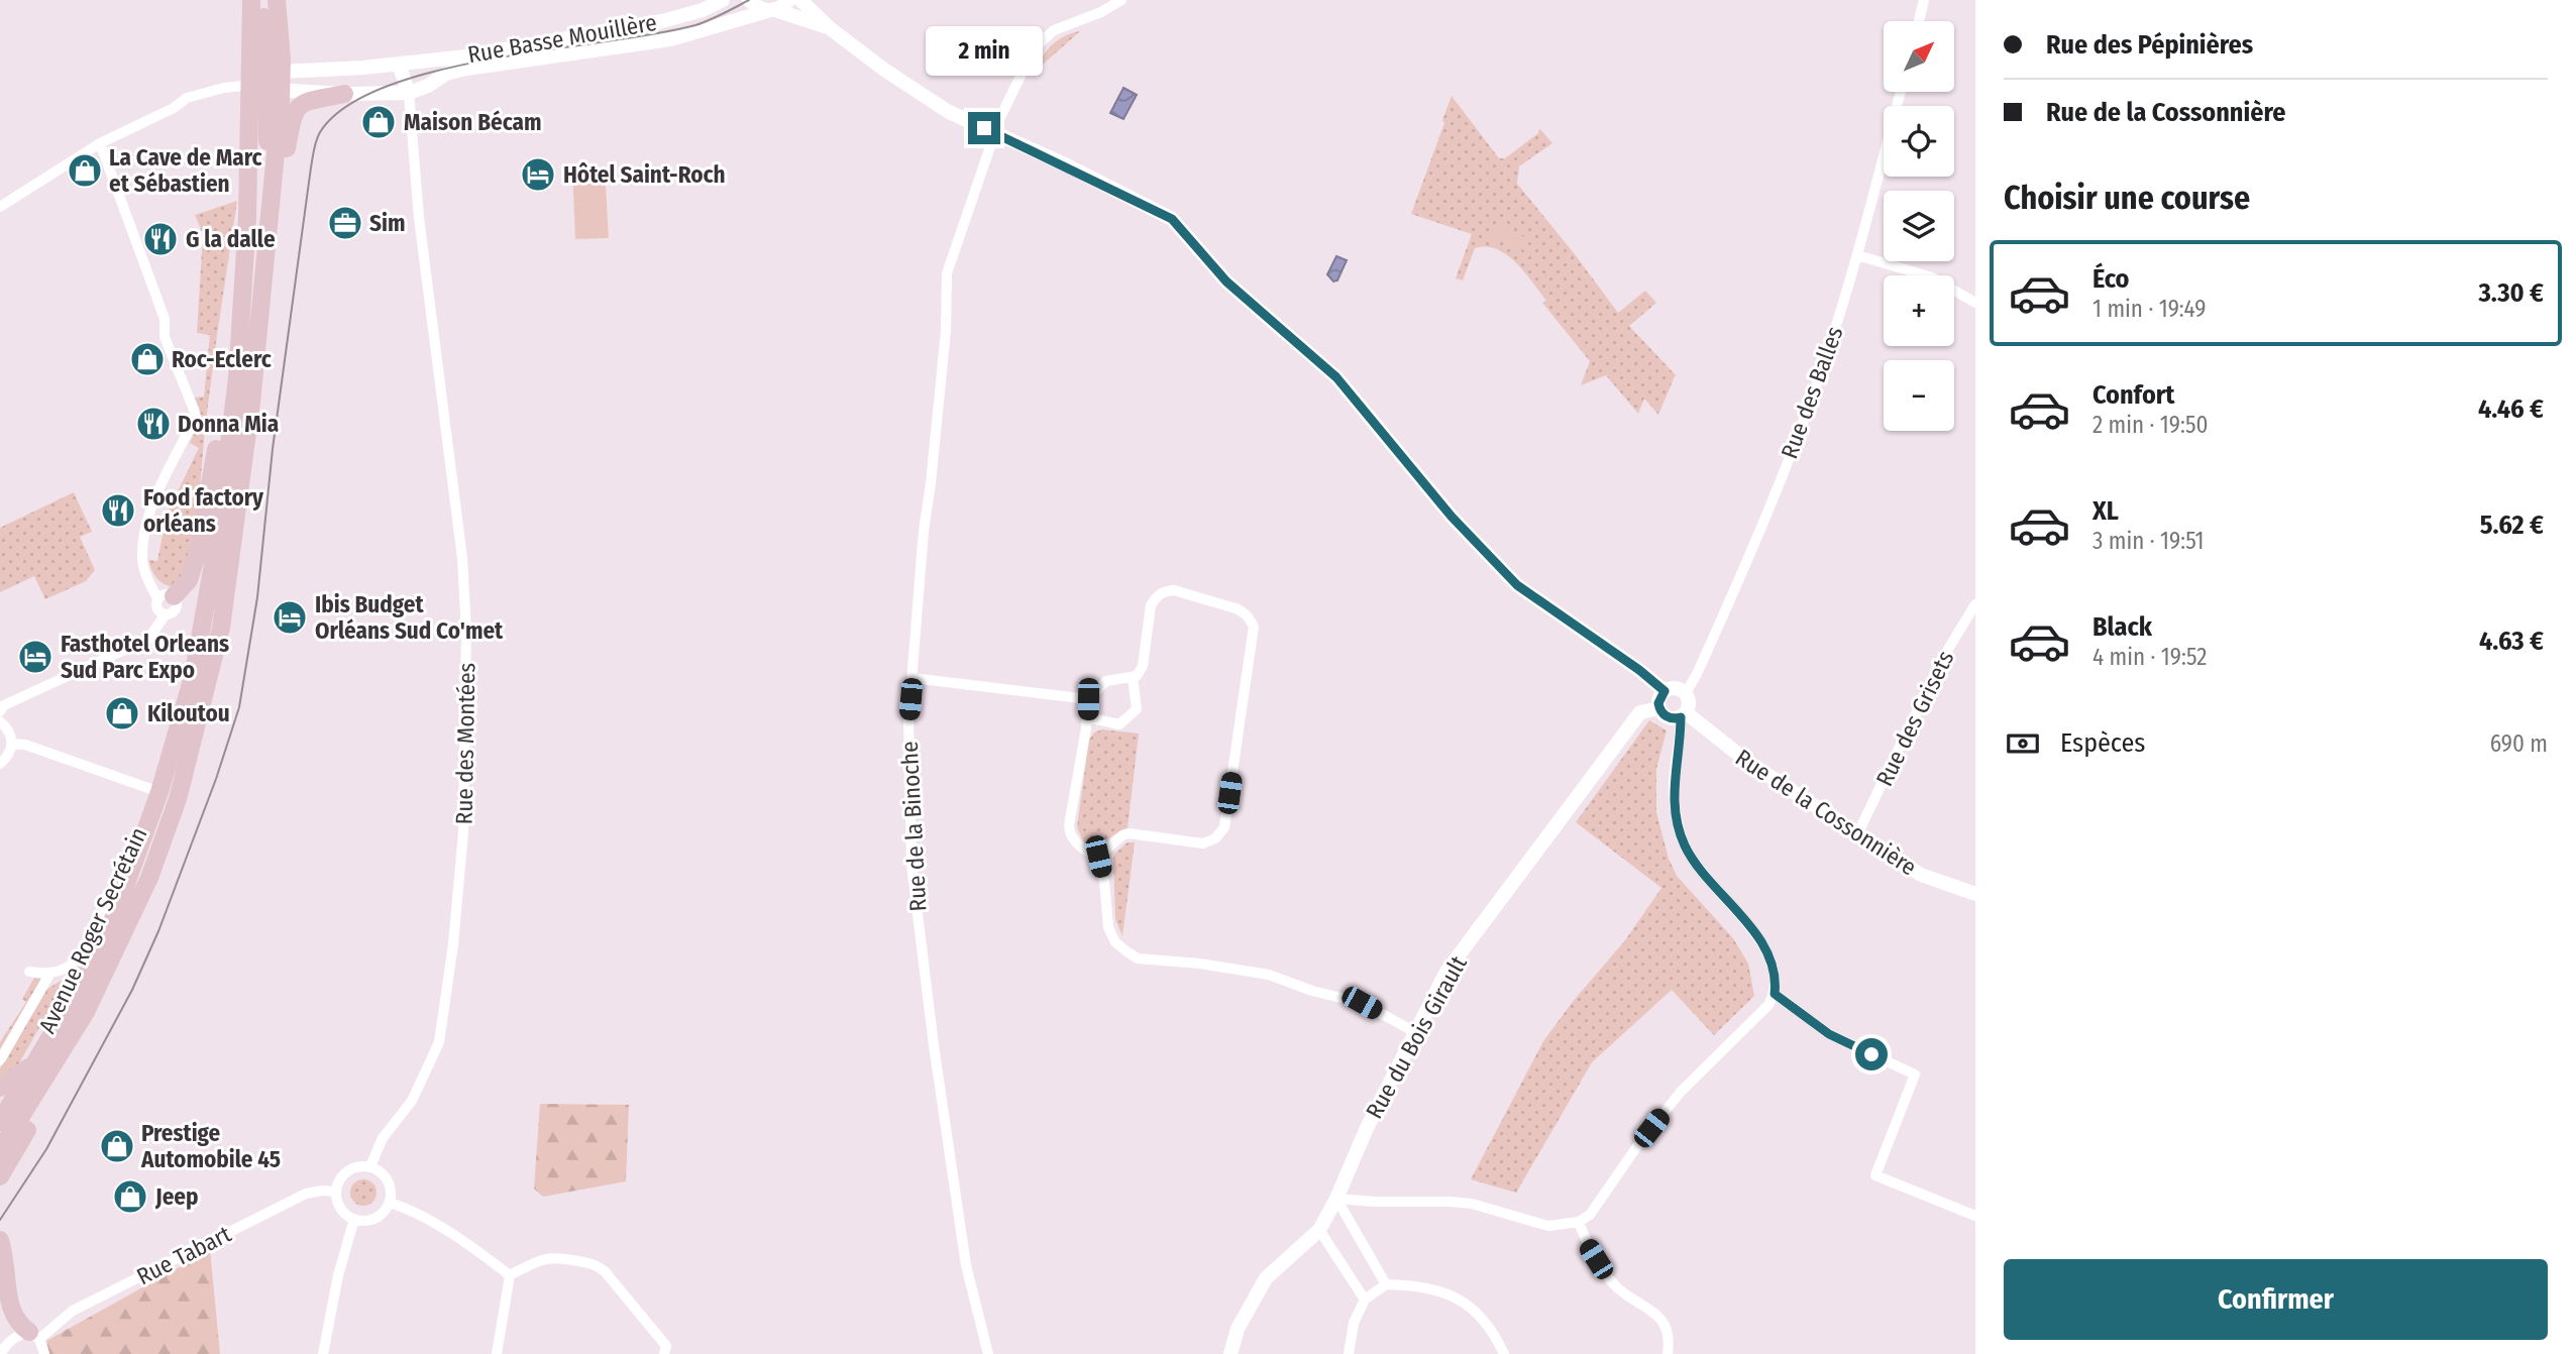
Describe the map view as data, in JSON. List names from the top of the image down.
{
  "streets": {
    "main road": ["Avenue Roger Secrétain"],
    "street": [
      "Rue Basse Mouillère",
      "Rue des Balles",
      "Rue des Grisets",
      "Rue des Montées",
      "Rue de la Cossonnière",
      "Rue de la Binoche",
      "Rue du Bois Girault",
      "Rue Tabart"
    ]
  },
  "crossings": [
    ["Rue Basse Mouillère", "Rue des Montées"],
    ["Rue Basse Mouillère", "Avenue Roger Secrétain"],
    ["Rue des Balles", "Rue de la Cossonnière"],
    ["Rue des Balles", "Rue du Bois Girault"],
    ["Rue des Grisets", "Rue de la Cossonnière"],
    ["Rue des Montées", "Rue Tabart"],
    ["Rue de la Cossonnière", "Rue du Bois Girault"]
  ],
  "places": {
    "shop": [
      "Maison Bécam",
      "La Cave de Marc et Sébastien",
      "Roc-Eclerc",
      "Kiloutou",
      "Prestige Automobile 45",
      "Jeep"
    ],
    "hotel": ["Hôtel Saint-Roch", "Ibis Budget Orléans Sud Co'met", "Fasthotel Orleans Sud Parc Expo"],
    "office": ["Sim"],
    "restaurant": ["G la dalle", "Donna Mia", "Food factory orléans"]
  },
  "north": "top right",
  "page": {
    "banner": ["Rue des Pépinières", "Rue de la Cossonnière"],
    "map_buttons": ["+", "−"],
    "bubble": "2 min",
    "heading": "Choisir une course",
    "list": [
      {
        "name": "Éco",
        "note": "1 min · 19:49",
        "value": "3.30 €"
      },
      {
        "name": "Confort",
        "note": "2 min · 19:50",
        "value": "4.46 €"
      },
      {
        "name": "XL",
        "note": "3 min · 19:51",
        "value": "5.62 €"
      },
      {
        "name": "Black",
        "note": "4 min · 19:52",
        "value": "4.63 €"
      }
    ],
    "pay": ["Espèces", "690 m"],
    "buttons": "Confirmer"
  }
}
